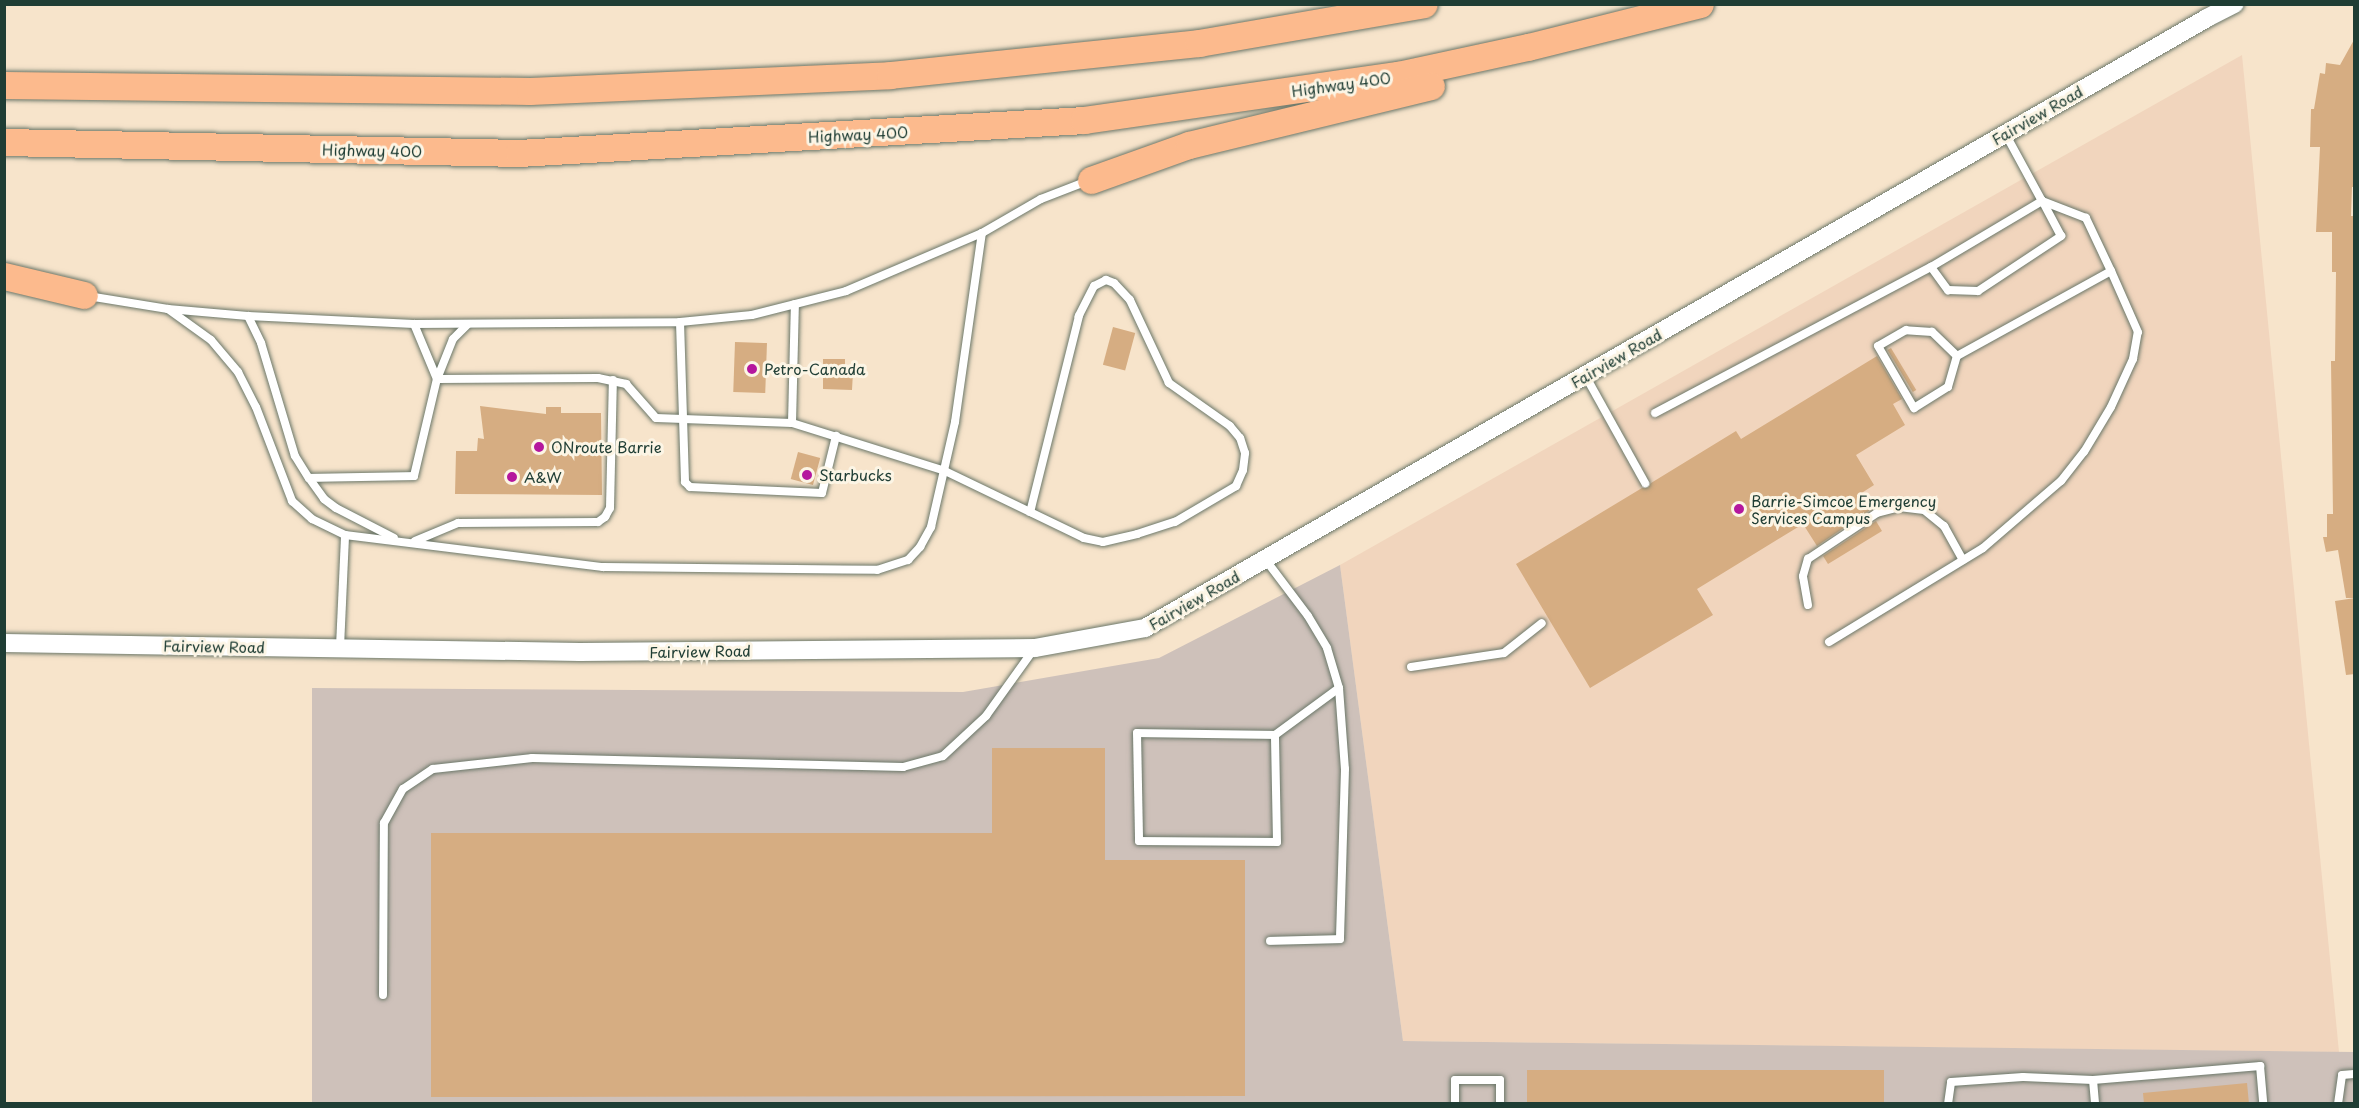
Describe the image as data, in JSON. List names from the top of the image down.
{
  "streets": {
    "highway": ["Highway 400"],
    "street": ["Fairview Road"]
  },
  "places": [
    "Petro-Canada",
    "ONroute Barrie",
    "Starbucks",
    "A&W",
    "Barrie-Simcoe Emergency Services Campus"
  ]
}
